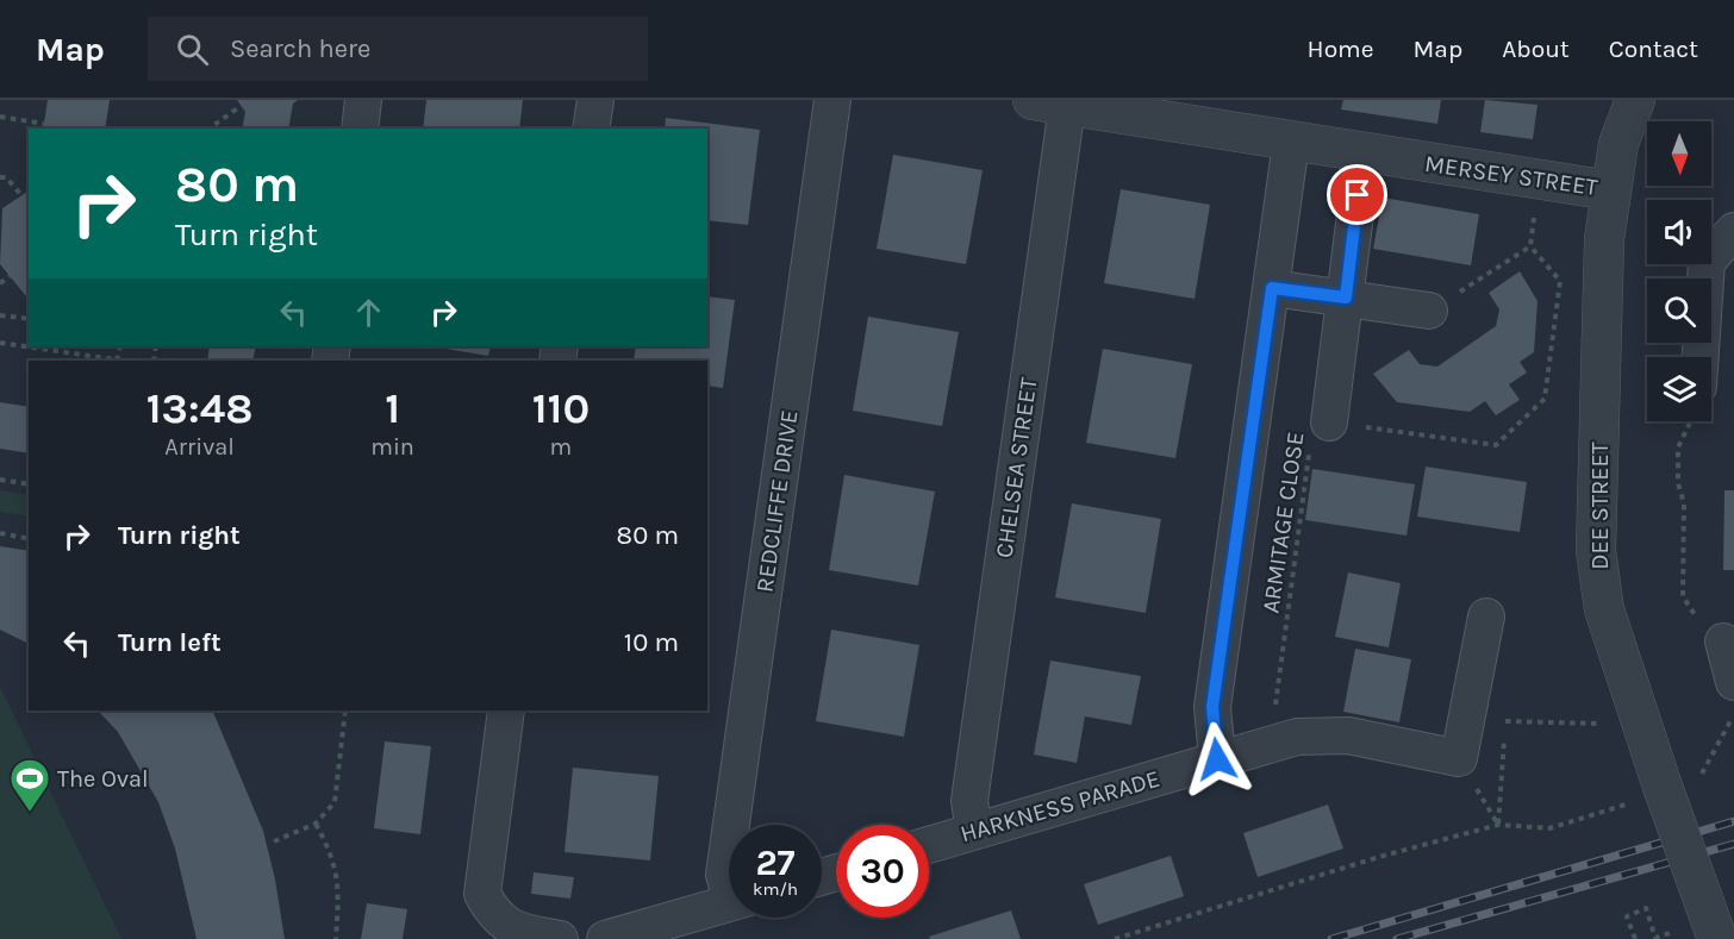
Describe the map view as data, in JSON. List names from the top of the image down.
{
  "streets": {
    "street": [
      "MERSEY STREET",
      "CHELSEA STREET",
      "REDCLIFFE DRIVE",
      "DEE STREET",
      "HARKNESS PARADE"
    ],
    "path": ["ARMITAGE CLOSE"]
  },
  "crossings": [
    ["MERSEY STREET", "CHELSEA STREET"],
    ["MERSEY STREET", "DEE STREET"],
    ["CHELSEA STREET", "HARKNESS PARADE"],
    ["ARMITAGE CLOSE", "HARKNESS PARADE"]
  ],
  "places": {
    "sports": ["The Oval"]
  },
  "north": "bottom",
  "page": {
    "header": "Map",
    "search": "Search here",
    "nav": [
      "Home",
      "Map",
      "About",
      "Contact"
    ],
    "turn": ["80 m", "Turn right"],
    "eta": [
      "13:48",
      "Arrival",
      "1",
      "min",
      "110",
      "m"
    ],
    "list": [
      {
        "name": "Turn right",
        "value": "80 m"
      },
      {
        "name": "Turn left",
        "value": "10 m"
      }
    ],
    "speed": "27 km/h",
    "limit": "30"
  }
}
